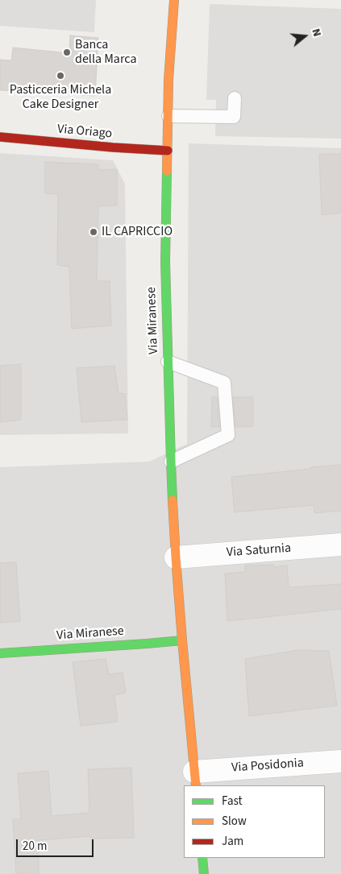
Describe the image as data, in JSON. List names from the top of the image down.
{
  "streets": {
    "street": [
      "Via Oriago",
      "Via Miranese",
      "Via Saturnia",
      "Via Posidonia"
    ]
  },
  "crossings": [
    ["Via Oriago", "Via Miranese"],
    ["Via Miranese", "Via Saturnia"],
    ["Via Miranese", "Via Posidonia"]
  ],
  "places": ["Banca della Marca", "Pasticceria Michela Cake Designer", "IL CAPRICCIO"],
  "legend": ["Fast", "Slow", "Jam"],
  "scale_bar": "20 m",
  "north": "right"
}
